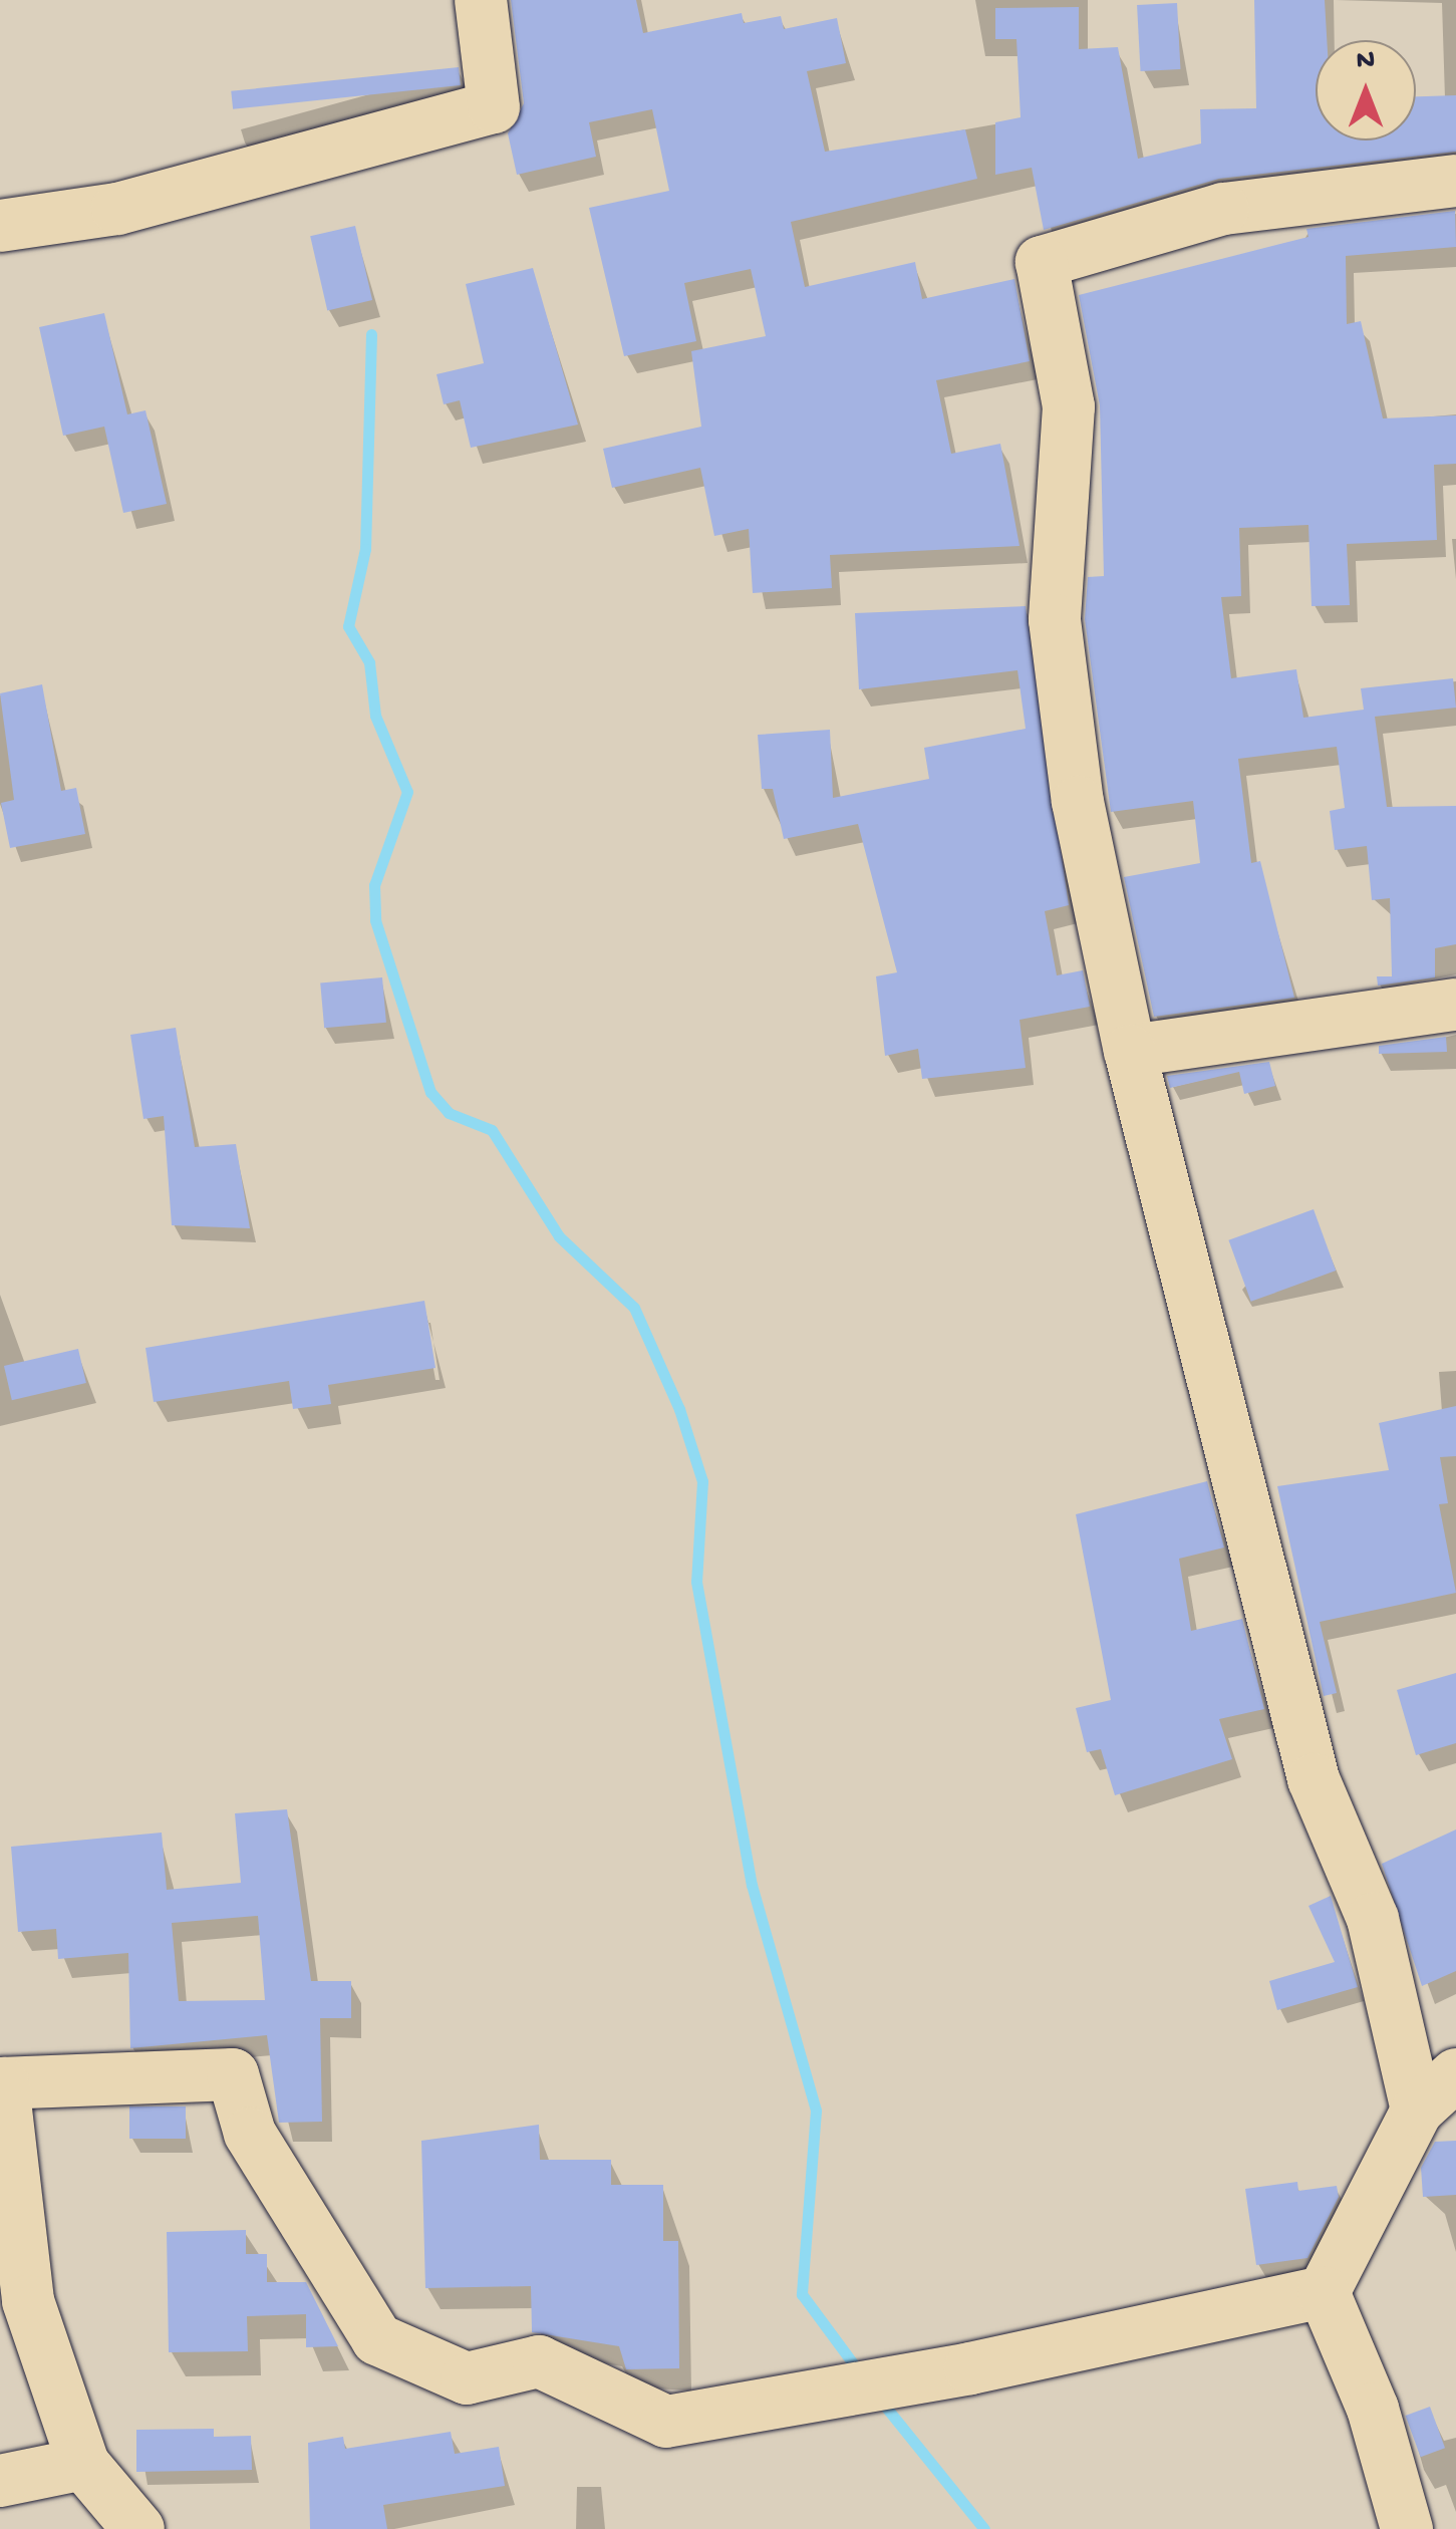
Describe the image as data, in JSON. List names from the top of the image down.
{
  "north": "top"
}
